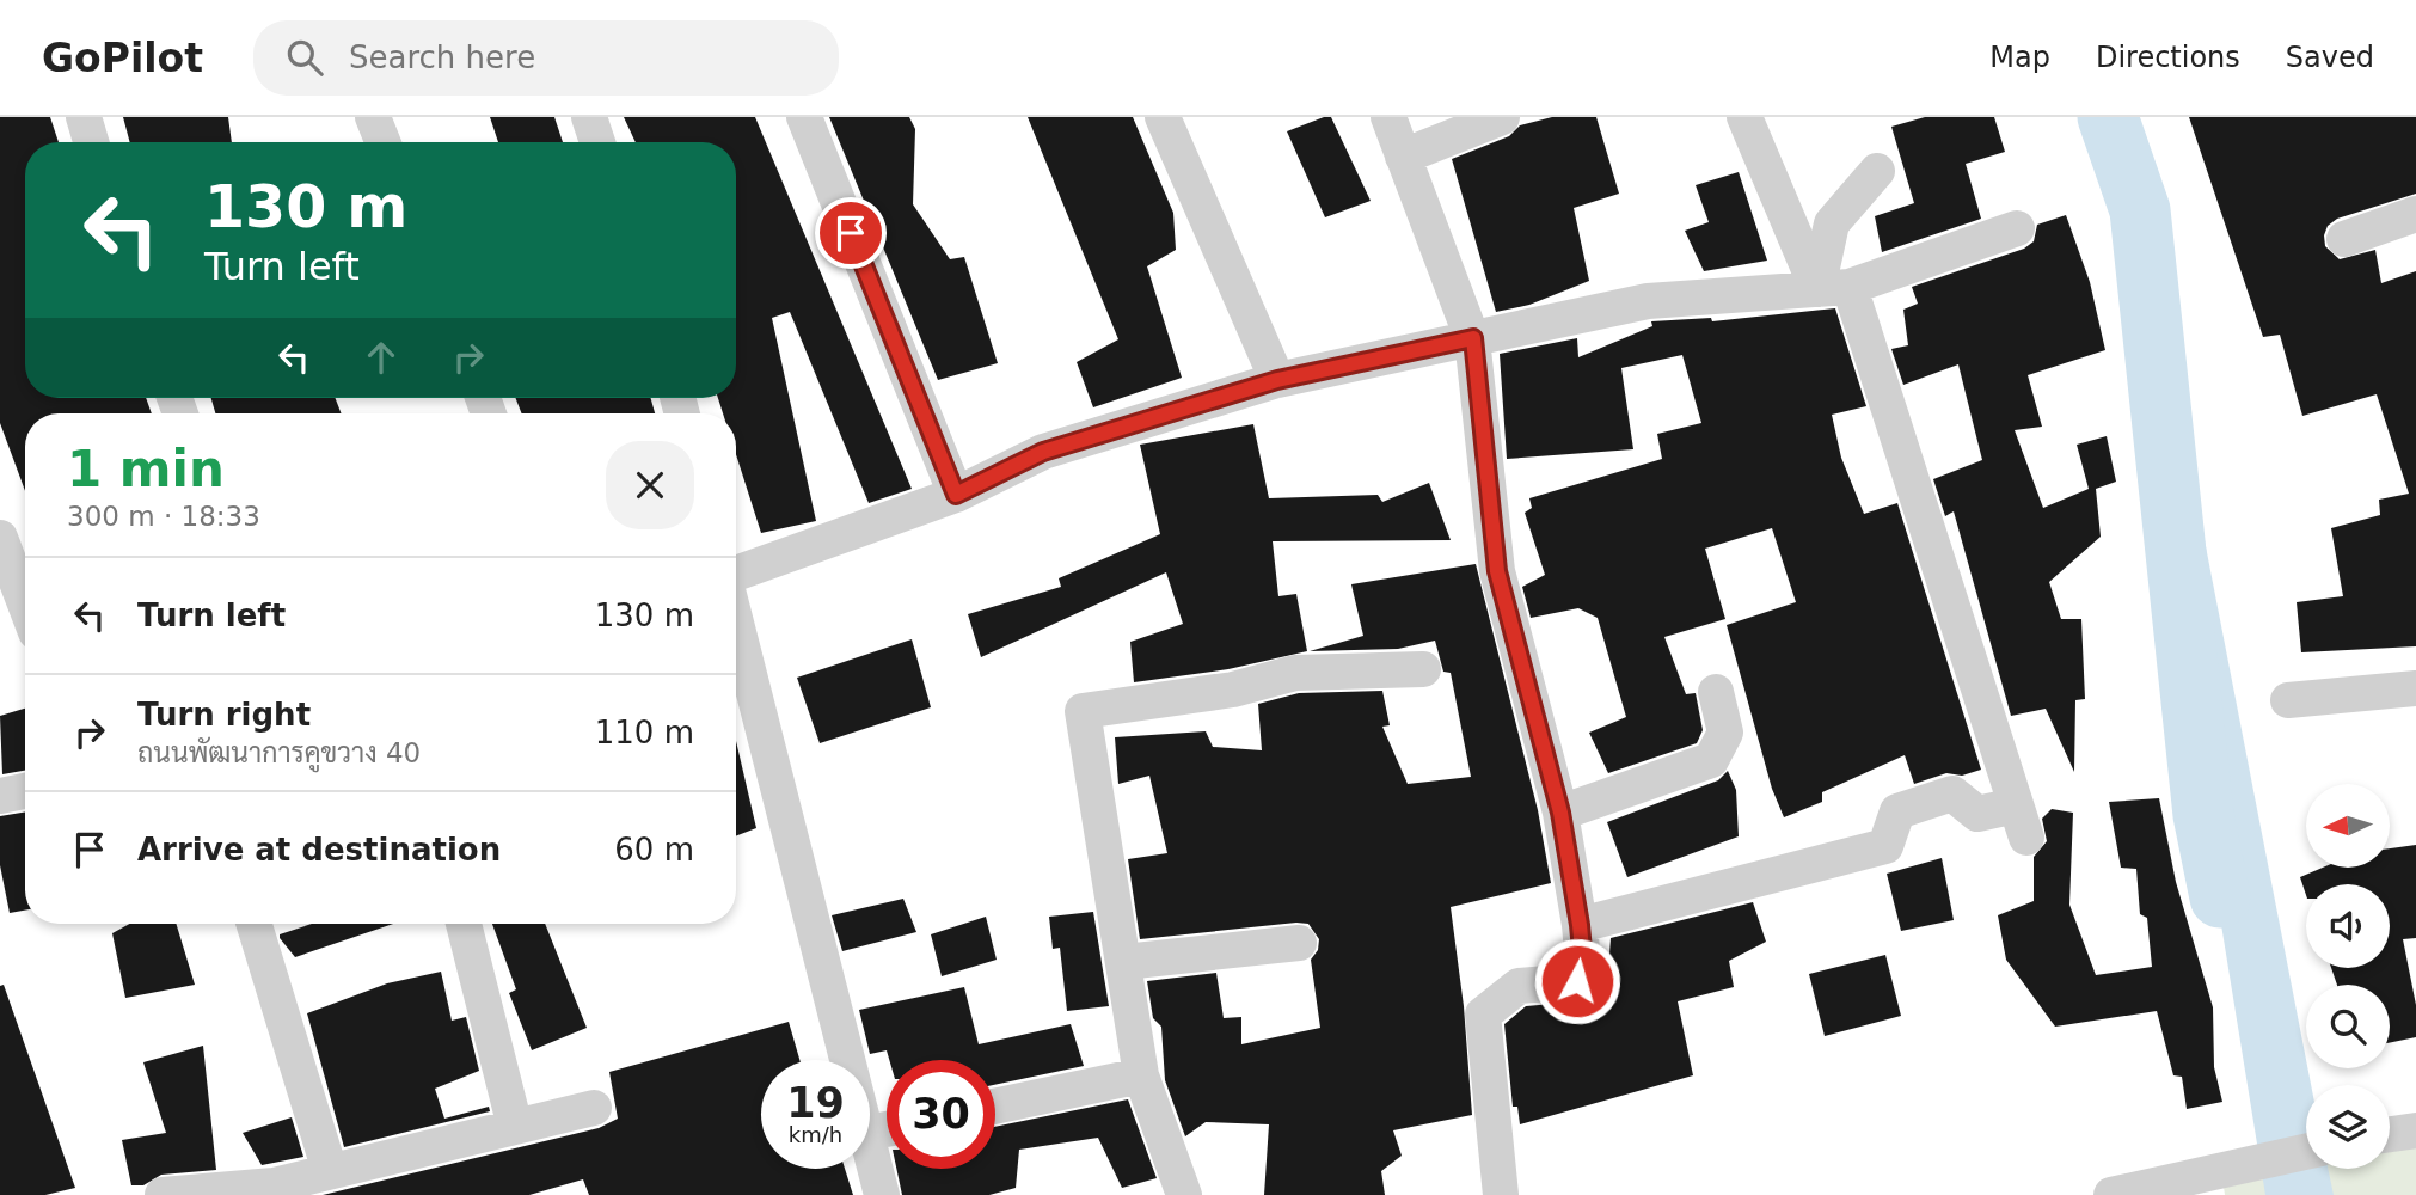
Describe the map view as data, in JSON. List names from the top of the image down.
{
  "north": "left",
  "page": {
    "header": "GoPilot",
    "search": "Search here",
    "nav": ["Map", "Directions", "Saved"],
    "turn": ["130 m", "Turn left"],
    "heading": ["1 min", "300 m · 18:33"],
    "list": [
      {
        "name": "Turn left",
        "value": "130 m"
      },
      {
        "name": "Turn right",
        "note": "ถนนพัฒนาการคูขวาง 40",
        "value": "110 m"
      },
      {
        "name": "Arrive at destination",
        "value": "60 m"
      }
    ],
    "speed": "19 km/h",
    "limit": "30"
  }
}
